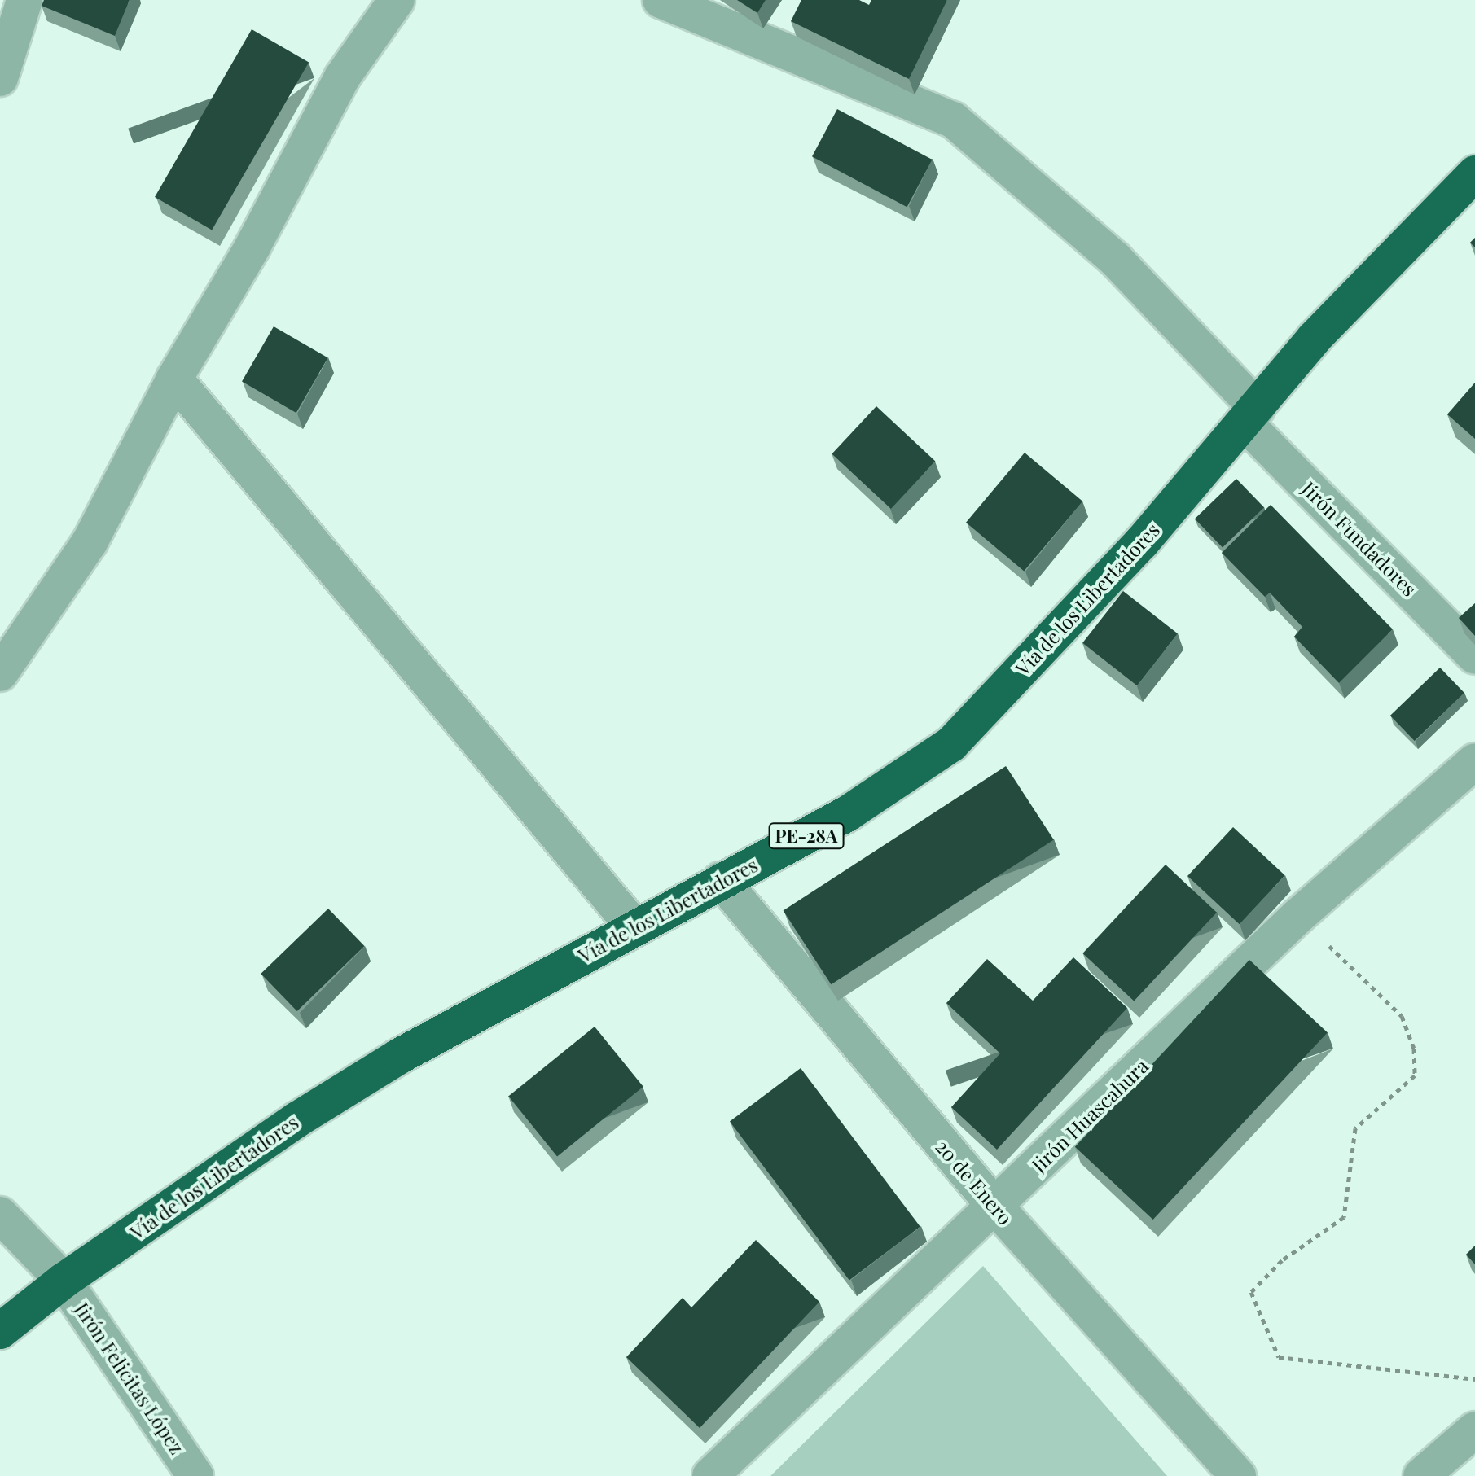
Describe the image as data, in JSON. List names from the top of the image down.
{
  "streets": {
    "highway": ["Vía de los Libertadores", "PE-28A"],
    "street": [
      "Jirón Fundadores",
      "Jirón Huascahura",
      "20 de Enero",
      "Jirón Felicitas López"
    ]
  },
  "crossings": [
    ["Jirón Fundadores", "Vía de los Libertadores"],
    ["Vía de los Libertadores", "20 de Enero"],
    ["Vía de los Libertadores", "Jirón Felicitas López"],
    ["Jirón Huascahura", "20 de Enero"]
  ]
}
